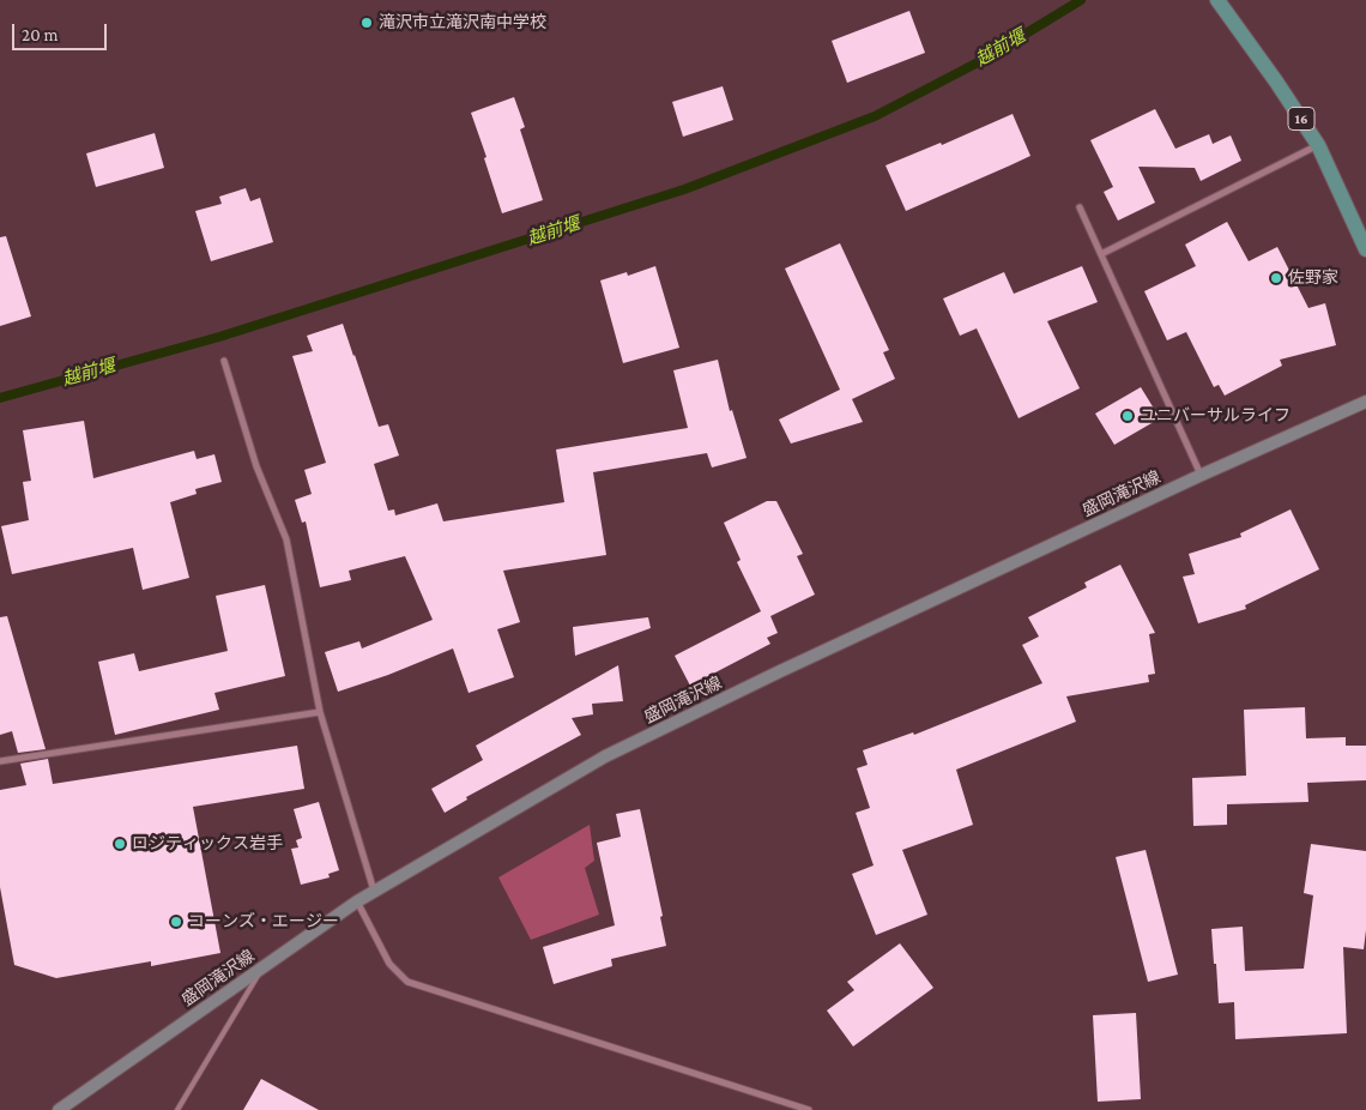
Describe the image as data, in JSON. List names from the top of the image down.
{
  "streets": {
    "main road": ["16", "盛岡滝沢線"]
  },
  "water": ["越前堰"],
  "places": [
    "滝沢市立滝沢南中学校",
    "佐野家",
    "ユニバーサルライフ",
    "ロジティックス岩手",
    "コーンズ・エージー"
  ],
  "scale_bar": "20 m"
}
